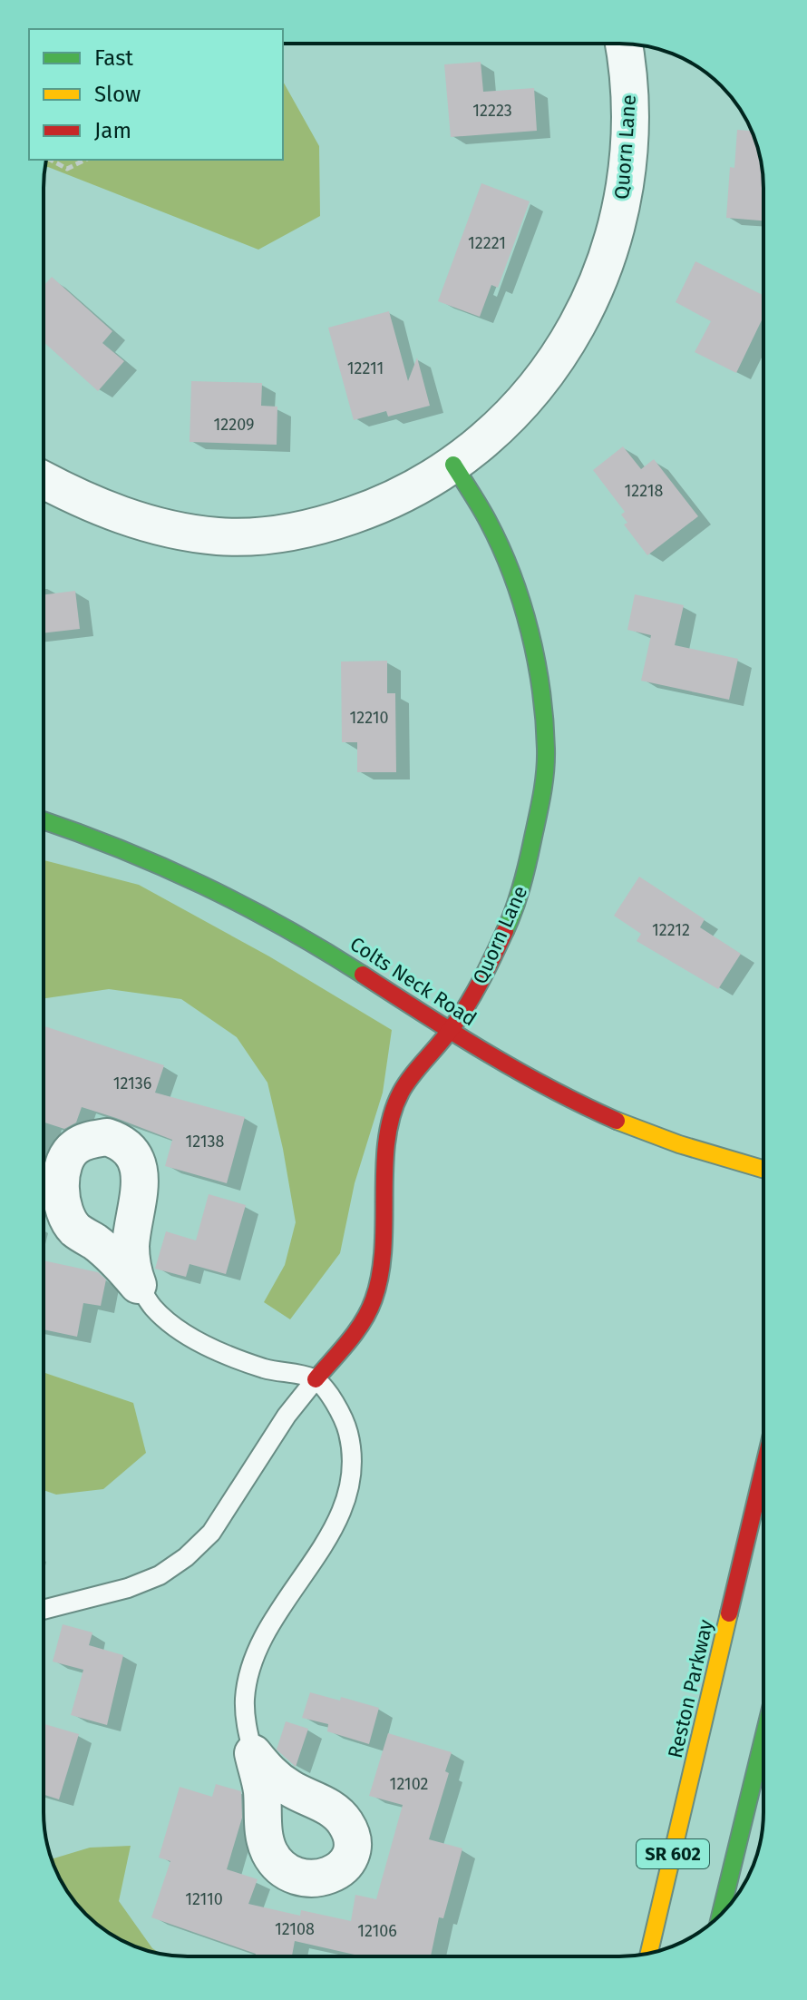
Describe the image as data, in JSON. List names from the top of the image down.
{
  "streets": {
    "street": [
      "Quorn Lane",
      "Colts Neck Road",
      "Reston Parkway",
      "SR 602"
    ]
  },
  "crossings": [
    ["Quorn Lane", "Colts Neck Road"]
  ],
  "house_numbers": [
    "12223",
    "12221",
    "12211",
    "12209",
    "12218",
    "12210",
    "12212",
    "12136",
    "12138",
    "12102",
    "12110",
    "12108",
    "12106"
  ],
  "legend": ["Fast", "Slow", "Jam"]
}
